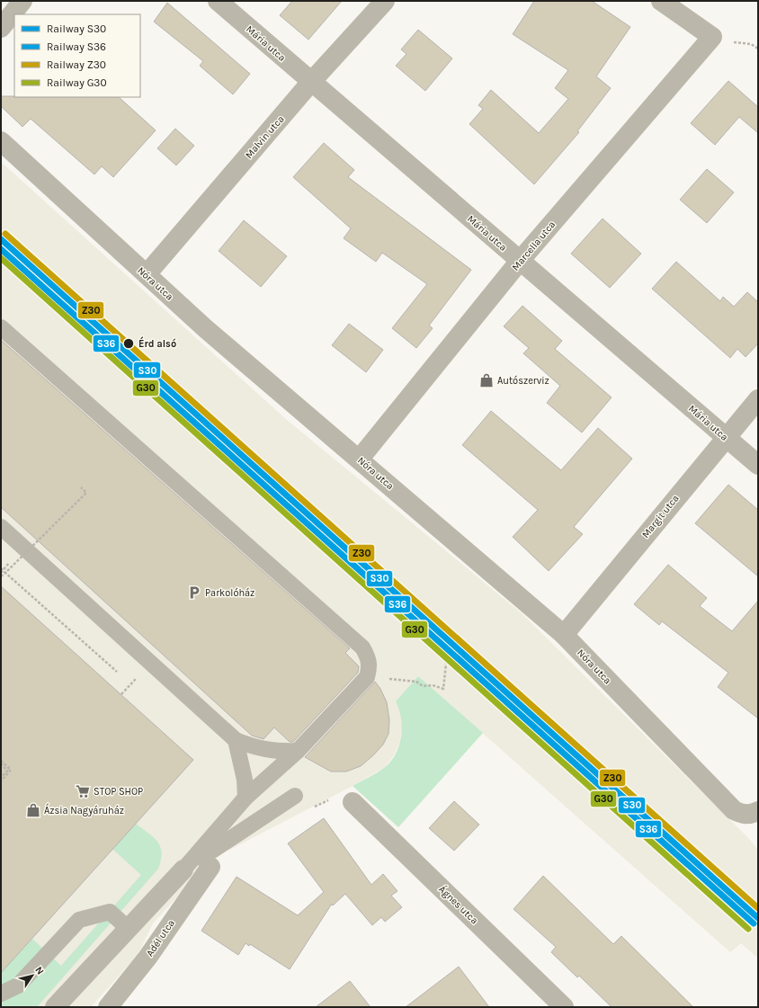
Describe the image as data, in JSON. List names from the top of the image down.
{
  "streets": {
    "street": [
      "Mária utca",
      "Malvin utca",
      "Marcella utca",
      "Nóra utca",
      "Margit utca",
      "Ágnes utca",
      "Adél utca"
    ]
  },
  "crossings": [
    ["Mária utca", "Malvin utca"],
    ["Mária utca", "Marcella utca"],
    ["Mária utca", "Margit utca"],
    ["Malvin utca", "Nóra utca"],
    ["Marcella utca", "Nóra utca"],
    ["Nóra utca", "Margit utca"]
  ],
  "places": {
    "other": ["Érd alsó"],
    "shop": ["Autószerviz", "Ázsia Nagyáruház"],
    "parking": ["Parkolóház"],
    "supermarket": ["STOP SHOP"]
  },
  "lines": [
    "rail line Z30",
    "rail line S30",
    "rail line S36",
    "rail line G30"
  ],
  "legend": [
    "Railway S30",
    "Railway S36",
    "Railway Z30",
    "Railway G30"
  ],
  "north": "top right"
}
